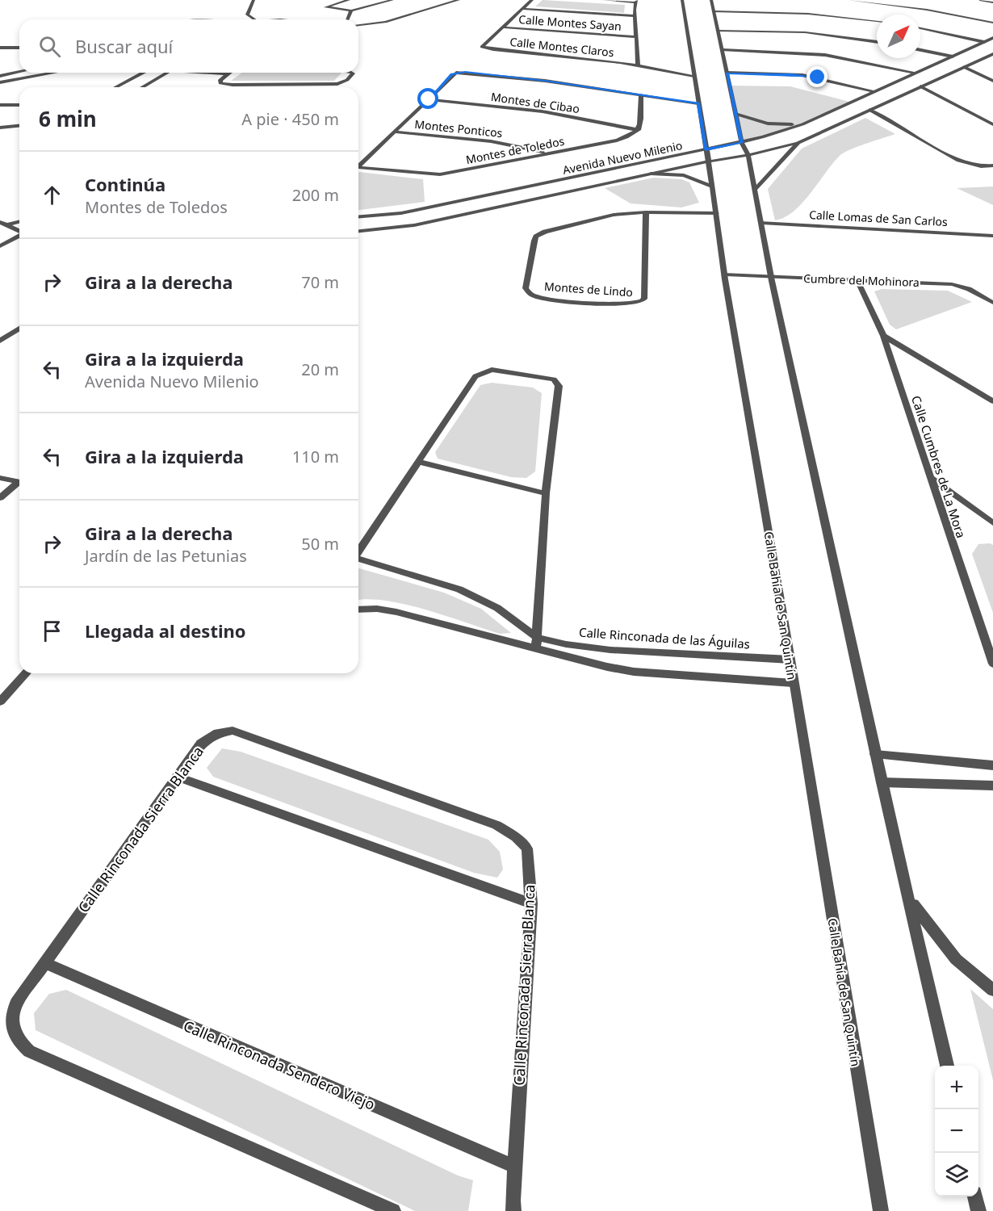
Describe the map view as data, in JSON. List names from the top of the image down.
{
  "streets": {
    "street": [
      "Calle Montes Sayan",
      "Calle Montes Claros",
      "Montes de Cibao",
      "Montes Ponticos",
      "Montes de Toledos",
      "Avenida Nuevo Milenio",
      "Calle Lomas de San Carlos",
      "Cumbre del Mohinora",
      "Montes de Lindo",
      "Calle Cumbres de La Mora",
      "Calle Bahía de San Quintín",
      "Calle Rinconada de las Águilas",
      "Calle Rinconada Sierra Blanca",
      "Calle Rinconada Sendero Viejo"
    ]
  },
  "crossings": [
    ["Calle Montes Sayan", "Calle Montes Claros"],
    ["Calle Montes Claros", "Calle Bahía de San Quintín"],
    ["Montes de Cibao", "Montes de Toledos"],
    ["Montes Ponticos", "Montes de Toledos"],
    ["Montes de Toledos", "Calle Bahía de San Quintín"],
    ["Avenida Nuevo Milenio", "Calle Bahía de San Quintín"],
    ["Cumbre del Mohinora", "Calle Cumbres de La Mora"],
    ["Cumbre del Mohinora", "Calle Bahía de San Quintín"],
    ["Montes de Lindo", "Calle Bahía de San Quintín"],
    ["Calle Bahía de San Quintín", "Calle Rinconada de las Águilas"],
    ["Calle Rinconada Sierra Blanca", "Calle Rinconada Sendero Viejo"]
  ],
  "north": "top right",
  "page": {
    "search": "Buscar aquí",
    "heading": ["6 min", "A pie · 450 m"],
    "list": [
      ["Continúa", "Montes de Toledos", "200 m"],
      ["Gira a la derecha", "70 m"],
      ["Gira a la izquierda", "Avenida Nuevo Milenio", "20 m"],
      ["Gira a la izquierda", "110 m"],
      ["Gira a la derecha", "Jardín de las Petunias", "50 m"],
      "Llegada al destino"
    ],
    "map_buttons": ["+", "−"]
  }
}
